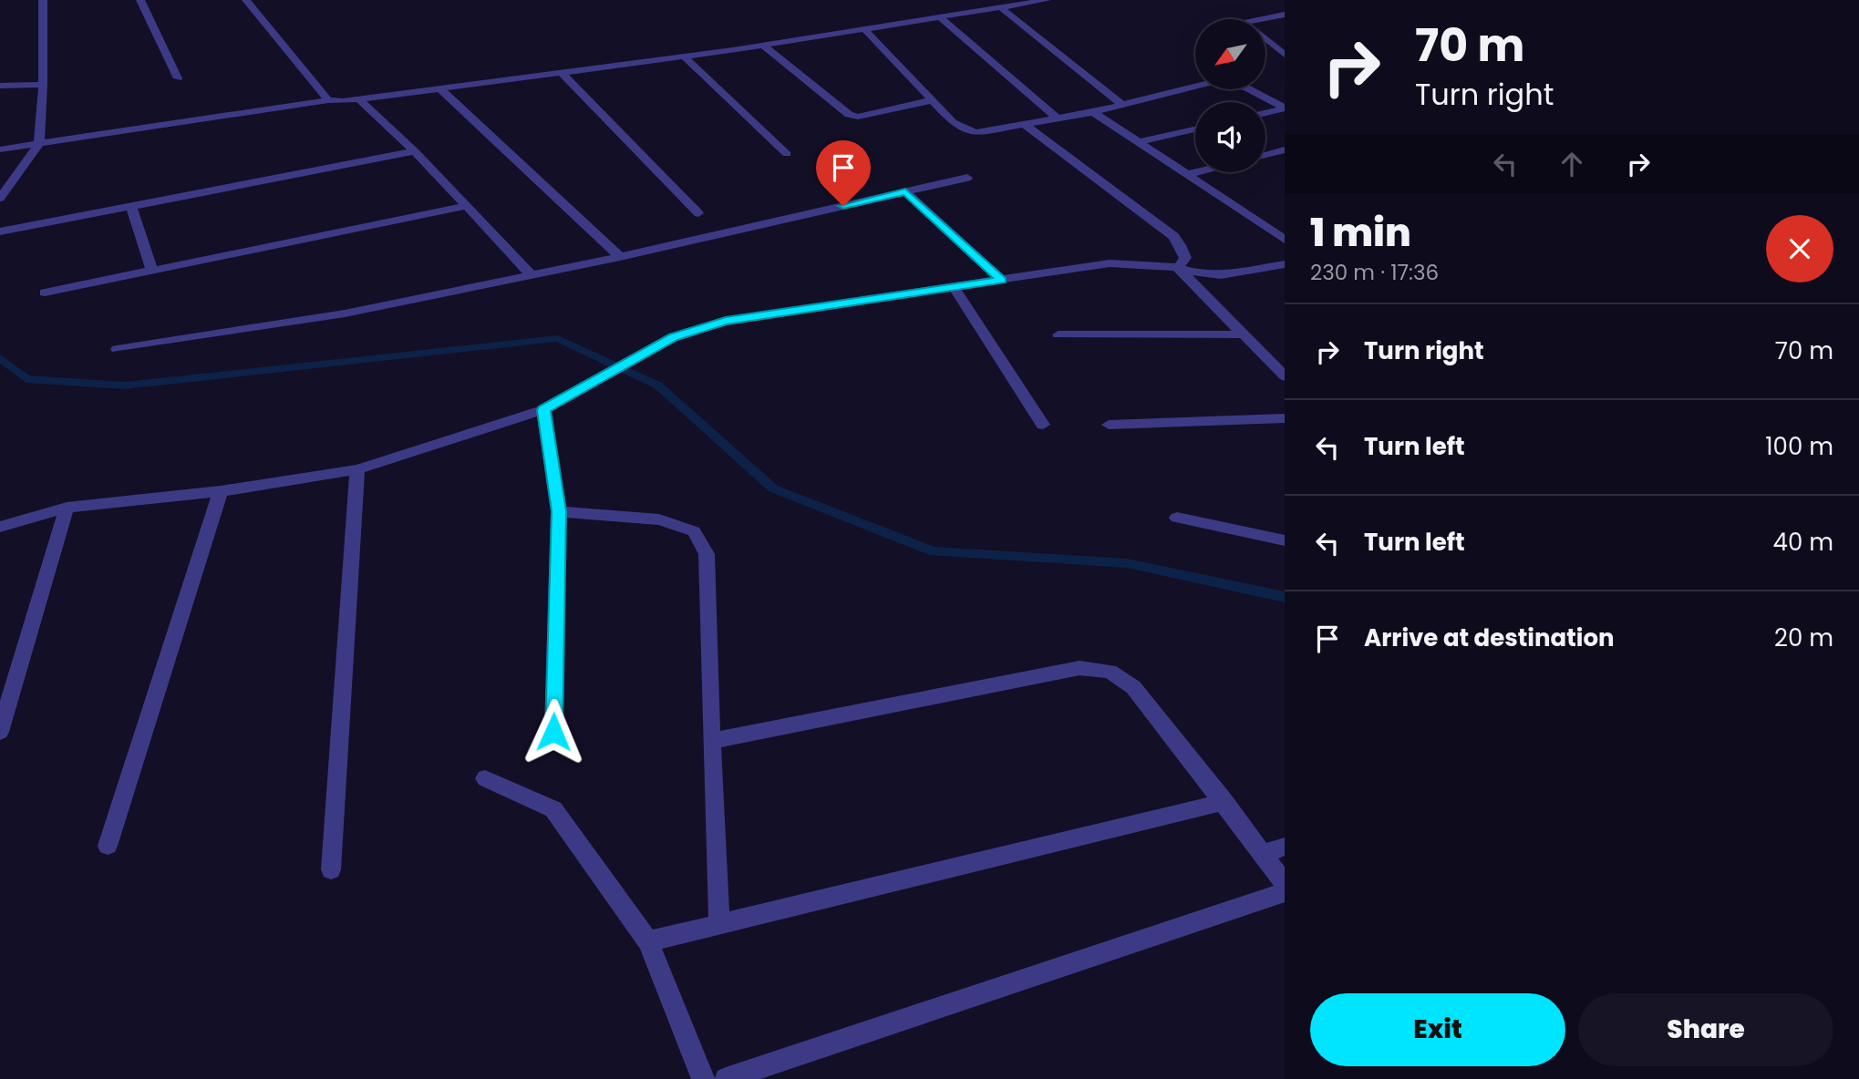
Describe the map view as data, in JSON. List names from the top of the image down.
{
  "north": "bottom left",
  "page": {
    "turn": ["70 m", "Turn right"],
    "heading": ["1 min", "230 m · 17:36"],
    "list": [
      {
        "name": "Turn right",
        "value": "70 m"
      },
      {
        "name": "Turn left",
        "value": "100 m"
      },
      {
        "name": "Turn left",
        "value": "40 m"
      },
      {
        "name": "Arrive at destination",
        "value": "20 m"
      }
    ],
    "buttons": ["Exit", "Share"]
  }
}
